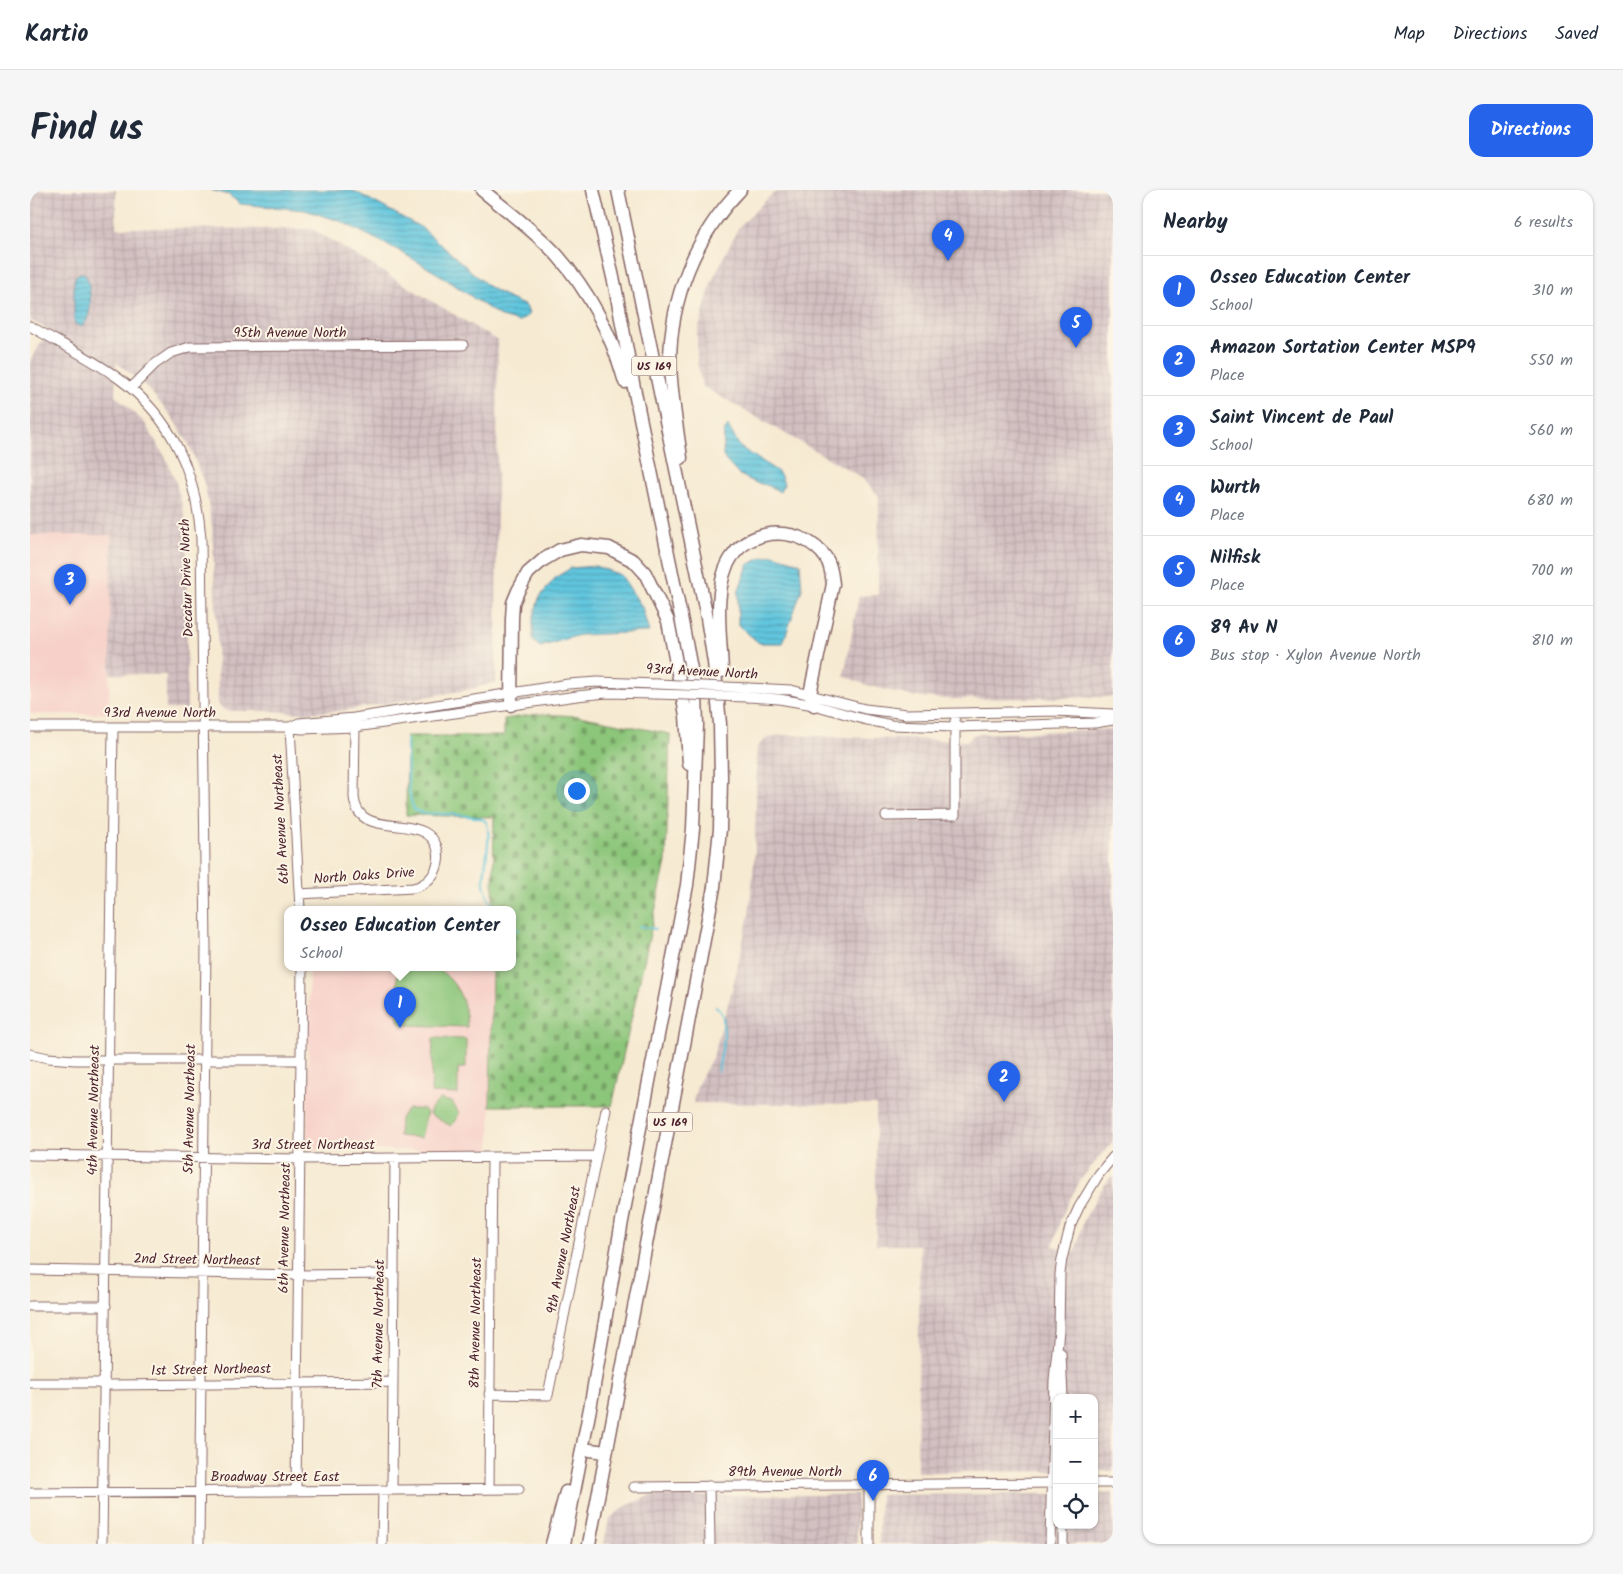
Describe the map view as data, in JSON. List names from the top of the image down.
{
  "streets": {
    "highway": ["US 169"],
    "street": [
      "95th Avenue North",
      "Decatur Drive North",
      "93rd Avenue North",
      "6th Avenue Northeast",
      "North Oaks Drive",
      "5th Avenue Northeast",
      "4th Avenue Northeast",
      "3rd Street Northeast",
      "9th Avenue Northeast",
      "2nd Street Northeast",
      "8th Avenue Northeast",
      "7th Avenue Northeast",
      "1st Street Northeast",
      "89th Avenue North",
      "Broadway Street East"
    ]
  },
  "crossings": [
    ["95th Avenue North", "Decatur Drive North"],
    ["Decatur Drive North", "93rd Avenue North"],
    ["Decatur Drive North", "5th Avenue Northeast"],
    ["93rd Avenue North", "6th Avenue Northeast"],
    ["93rd Avenue North", "North Oaks Drive"],
    ["93rd Avenue North", "5th Avenue Northeast"],
    ["93rd Avenue North", "4th Avenue Northeast"],
    ["6th Avenue Northeast", "North Oaks Drive"],
    ["6th Avenue Northeast", "3rd Street Northeast"],
    ["6th Avenue Northeast", "2nd Street Northeast"],
    ["6th Avenue Northeast", "1st Street Northeast"],
    ["6th Avenue Northeast", "Broadway Street East"],
    ["5th Avenue Northeast", "3rd Street Northeast"],
    ["5th Avenue Northeast", "2nd Street Northeast"],
    ["5th Avenue Northeast", "1st Street Northeast"],
    ["5th Avenue Northeast", "Broadway Street East"],
    ["4th Avenue Northeast", "3rd Street Northeast"],
    ["4th Avenue Northeast", "2nd Street Northeast"],
    ["4th Avenue Northeast", "1st Street Northeast"],
    ["4th Avenue Northeast", "Broadway Street East"],
    ["3rd Street Northeast", "9th Avenue Northeast"],
    ["3rd Street Northeast", "8th Avenue Northeast"],
    ["3rd Street Northeast", "7th Avenue Northeast"],
    ["9th Avenue Northeast", "8th Avenue Northeast"],
    ["2nd Street Northeast", "7th Avenue Northeast"],
    ["8th Avenue Northeast", "Broadway Street East"],
    ["7th Avenue Northeast", "1st Street Northeast"],
    ["7th Avenue Northeast", "Broadway Street East"]
  ],
  "page": {
    "header": "Kartio",
    "nav": ["Map", "Directions", "Saved"],
    "title": "Find us",
    "buttons": "Directions",
    "heading": ["Nearby", "6 results"],
    "pins": [
      "4",
      "5",
      "3",
      "1",
      "2",
      "6"
    ],
    "list": [
      {
        "mark": "1",
        "name": "Osseo Education Center",
        "note": "School",
        "value": "310 m"
      },
      {
        "mark": "2",
        "name": "Amazon Sortation Center MSP9",
        "note": "Place",
        "value": "550 m"
      },
      {
        "mark": "3",
        "name": "Saint Vincent de Paul",
        "note": "School",
        "value": "560 m"
      },
      {
        "mark": "4",
        "name": "Wurth",
        "note": "Place",
        "value": "680 m"
      },
      {
        "mark": "5",
        "name": "Nilfisk",
        "note": "Place",
        "value": "700 m"
      },
      {
        "mark": "6",
        "name": "89 Av N",
        "note": "Bus stop · Xylon Avenue North",
        "value": "810 m"
      }
    ],
    "popup": ["Osseo Education Center", "School"],
    "map_buttons": ["+", "−"]
  }
}
